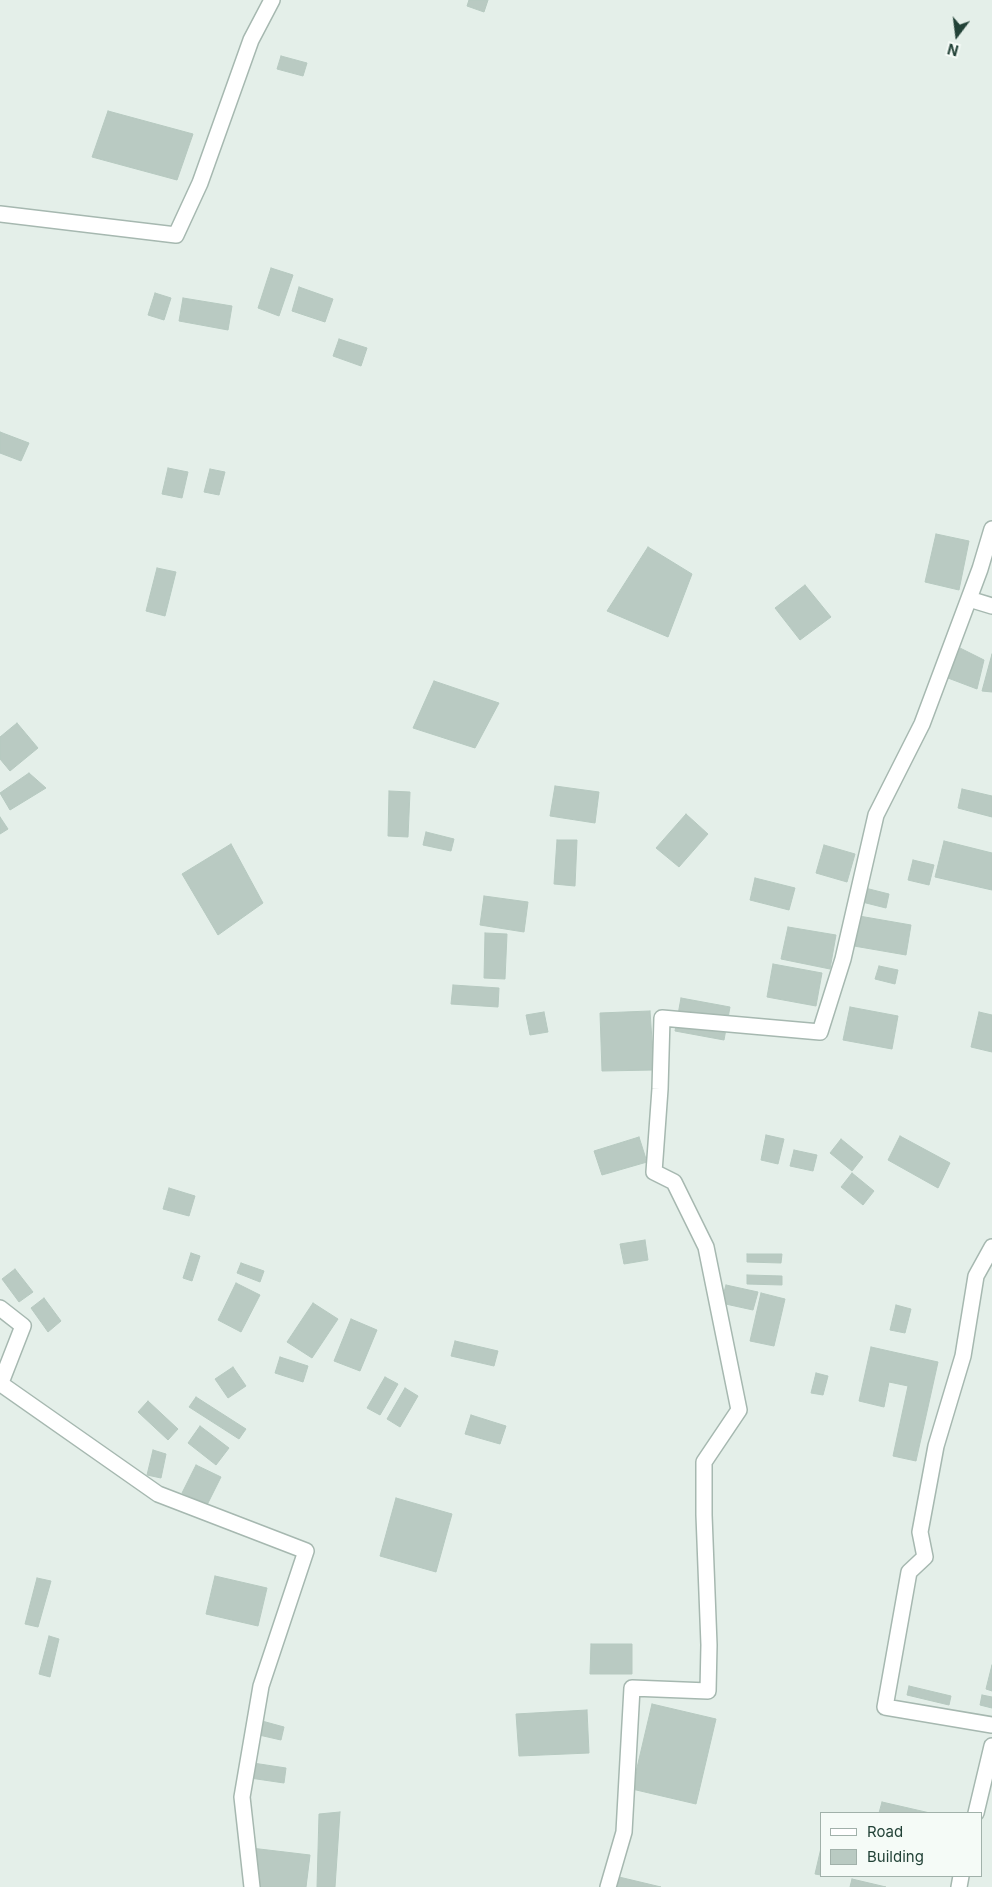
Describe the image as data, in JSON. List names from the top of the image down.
{
  "legend": ["Road", "Building"],
  "north": "bottom"
}
